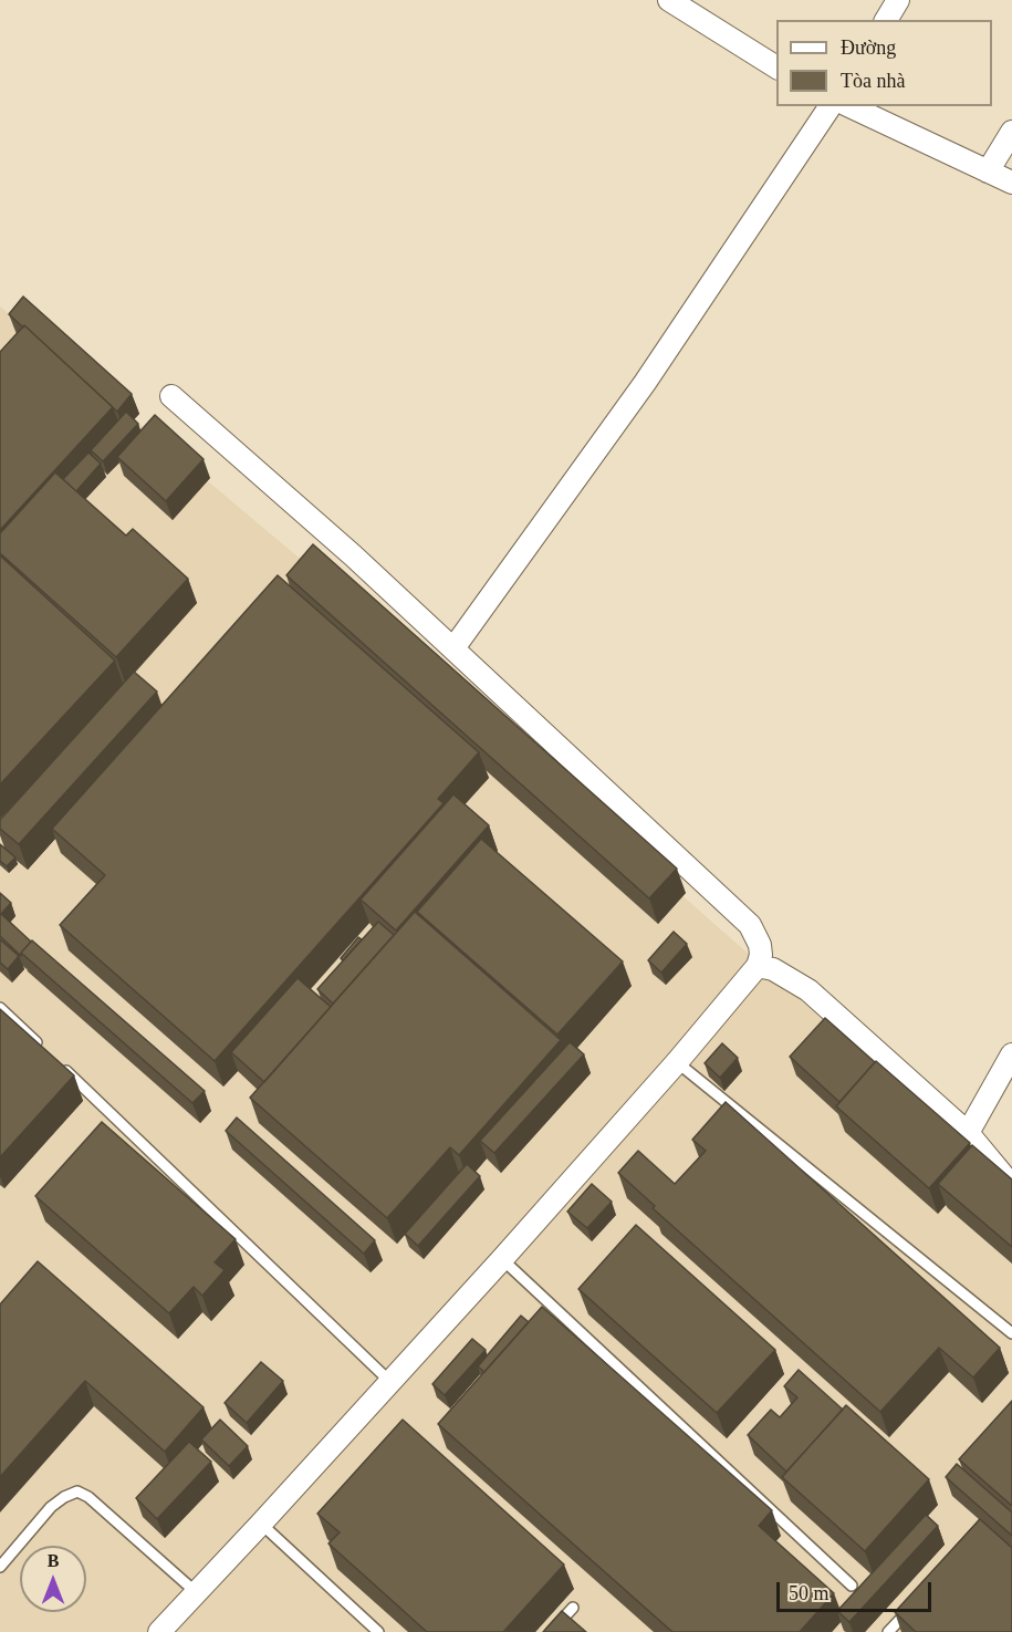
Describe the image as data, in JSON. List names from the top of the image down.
{
  "legend": ["Đường", "Tòa nhà"],
  "scale_bar": "50 m",
  "north": "top"
}
